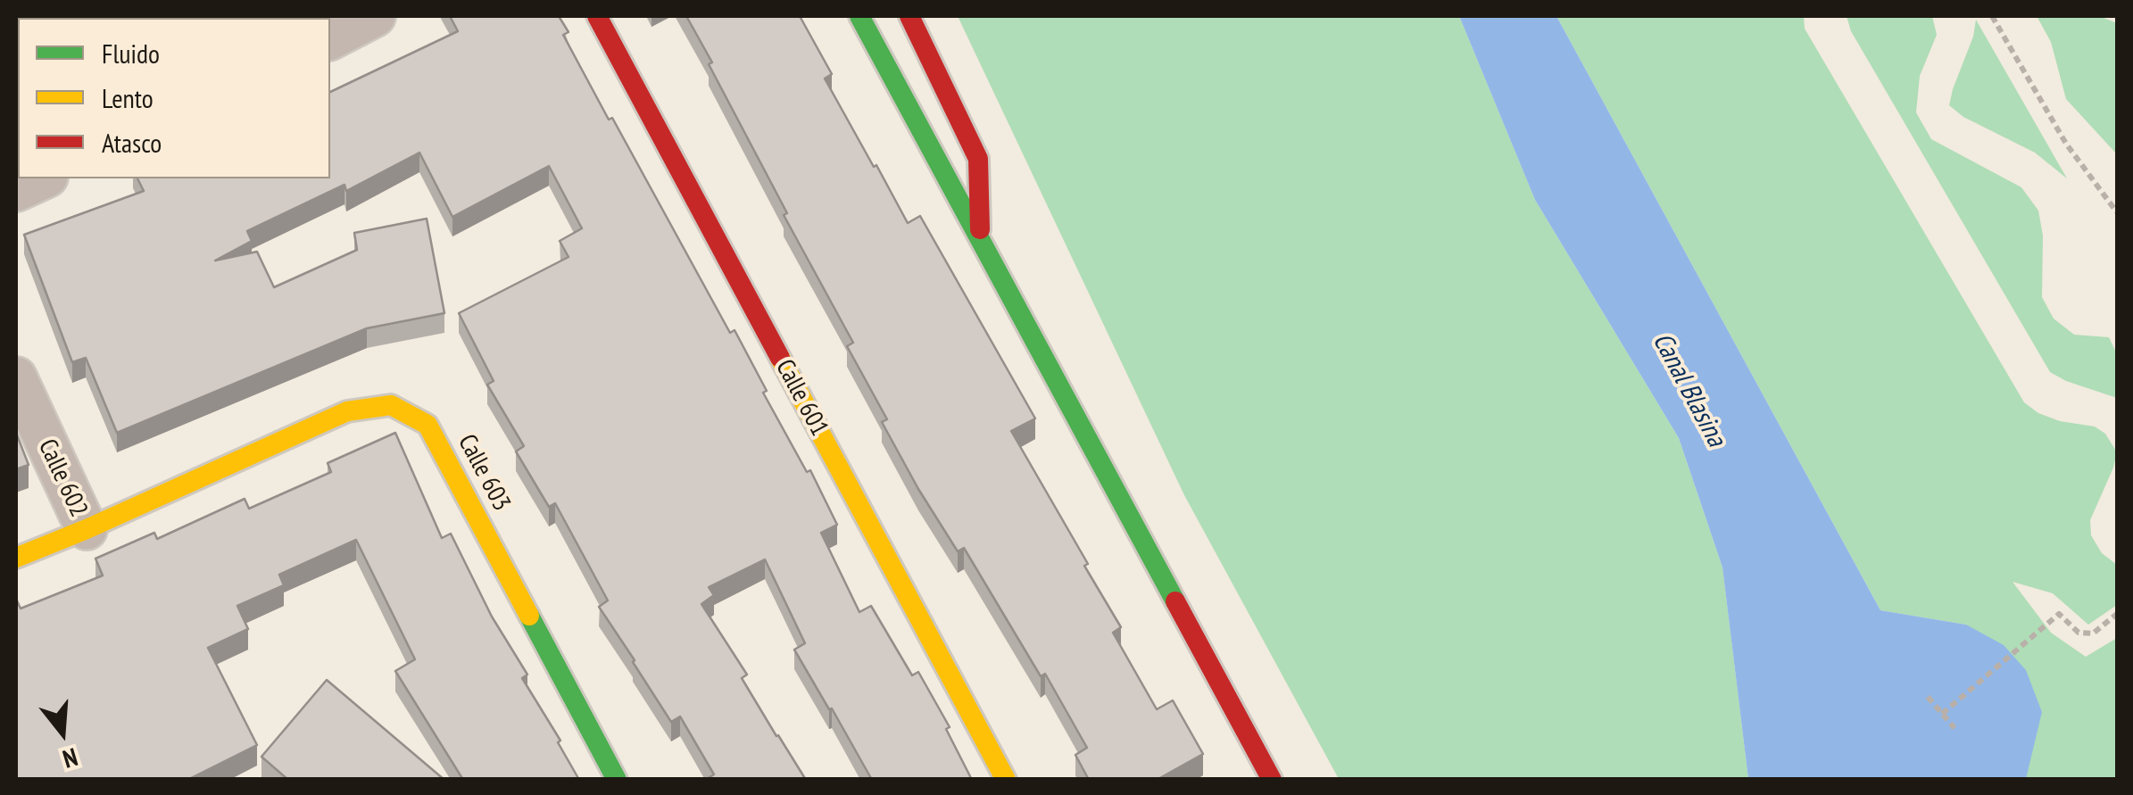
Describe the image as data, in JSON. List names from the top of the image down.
{
  "streets": {
    "street": ["Calle 601", "Calle 603", "Calle 602"]
  },
  "crossings": [
    ["Calle 603", "Calle 602"]
  ],
  "water": ["Canal Blasina"],
  "legend": ["Fluido", "Lento", "Atasco"],
  "north": "bottom"
}
